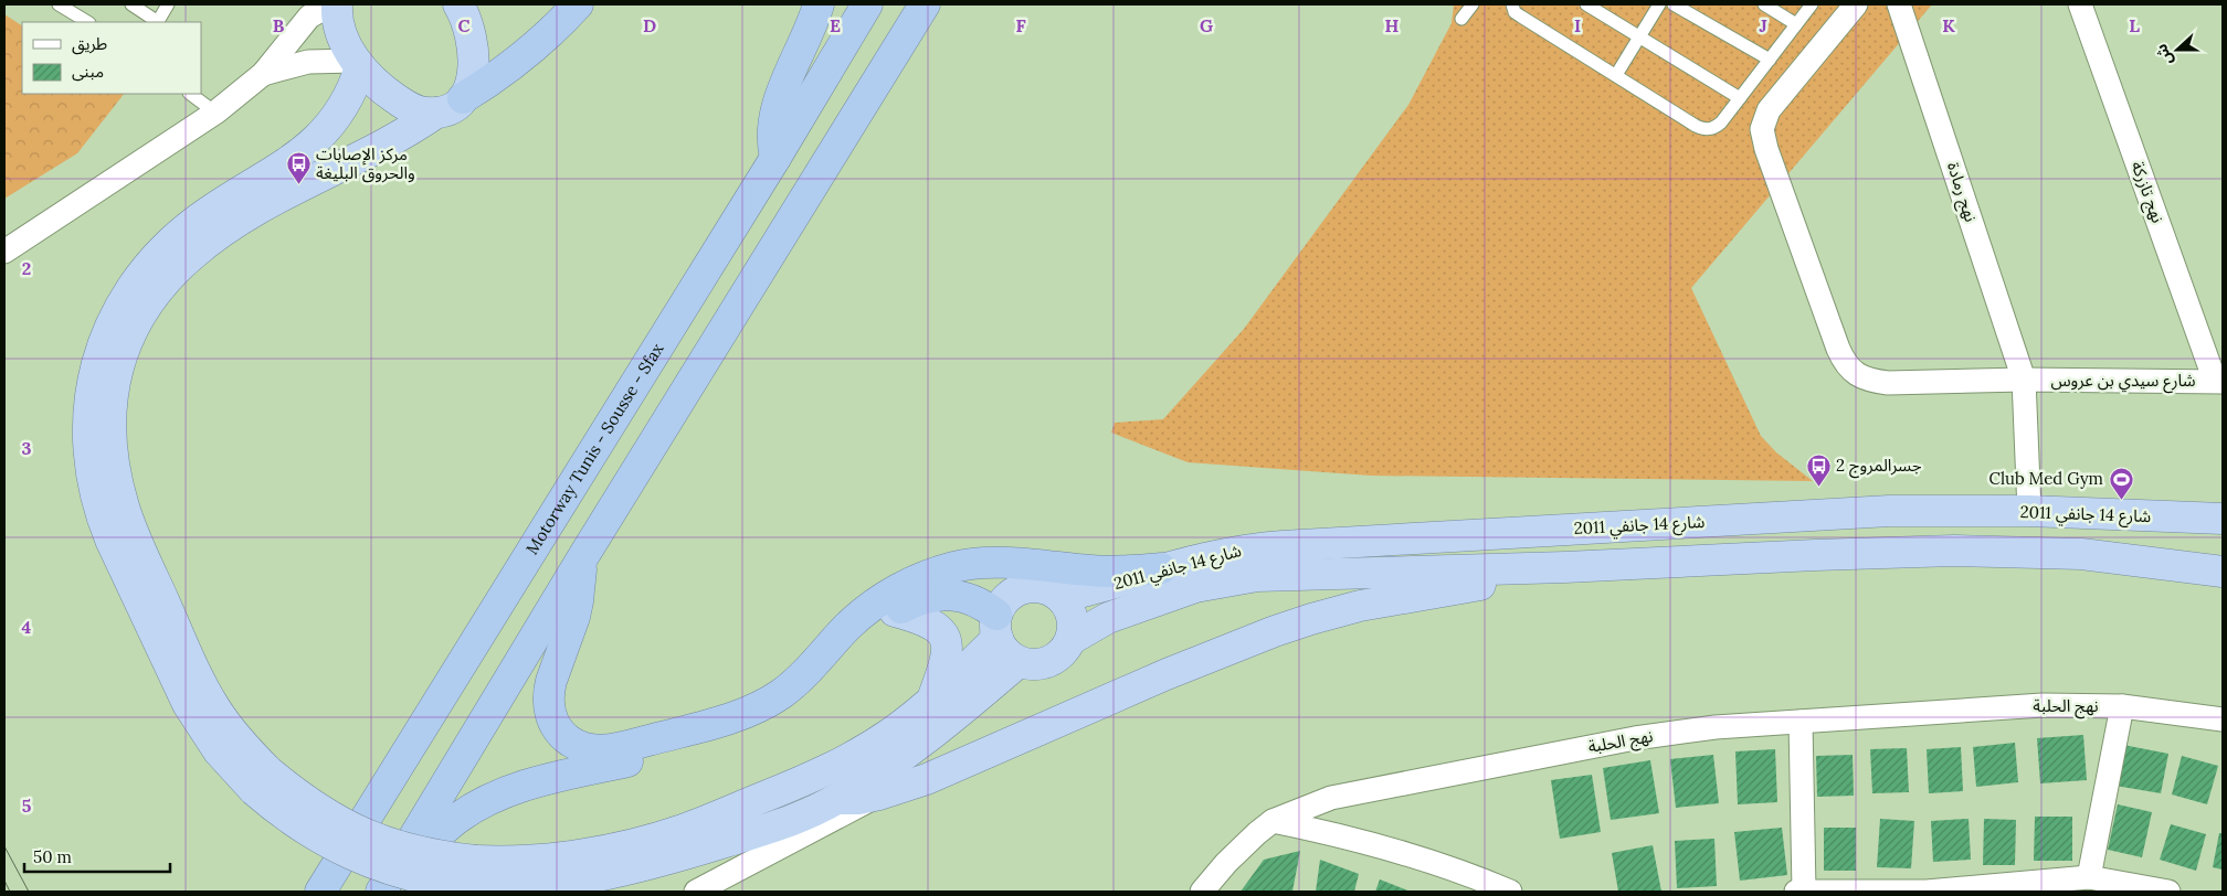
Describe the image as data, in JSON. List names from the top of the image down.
{
  "streets": {
    "highway": ["Motorway Tunis - Sousse - Sfax", "شارع 14 جانفي 2011"],
    "street": [
      "نهج رمادة",
      "نهج تازركة",
      "شارع سيدي بن عروس",
      "نهج الحلبة"
    ]
  },
  "crossings": [
    ["نهج رمادة", "شارع سيدي بن عروس"],
    ["نهج رمادة", "شارع 14 جانفي 2011"],
    ["نهج تازركة", "شارع سيدي بن عروس"]
  ],
  "places": {
    "bus stop": ["مركز الإصابات والحروق البليغة", "جسرالمروج 2"],
    "sports": ["Club Med Gym"]
  },
  "legend": ["طريق", "مبنى"],
  "scale_bar": "50 m",
  "north": "left",
  "grid": {
    "columns": [
      "B",
      "C",
      "D",
      "E",
      "F",
      "G",
      "H",
      "I",
      "J",
      "K",
      "L"
    ],
    "rows": [
      "2",
      "3",
      "4",
      "5"
    ]
  }
}
